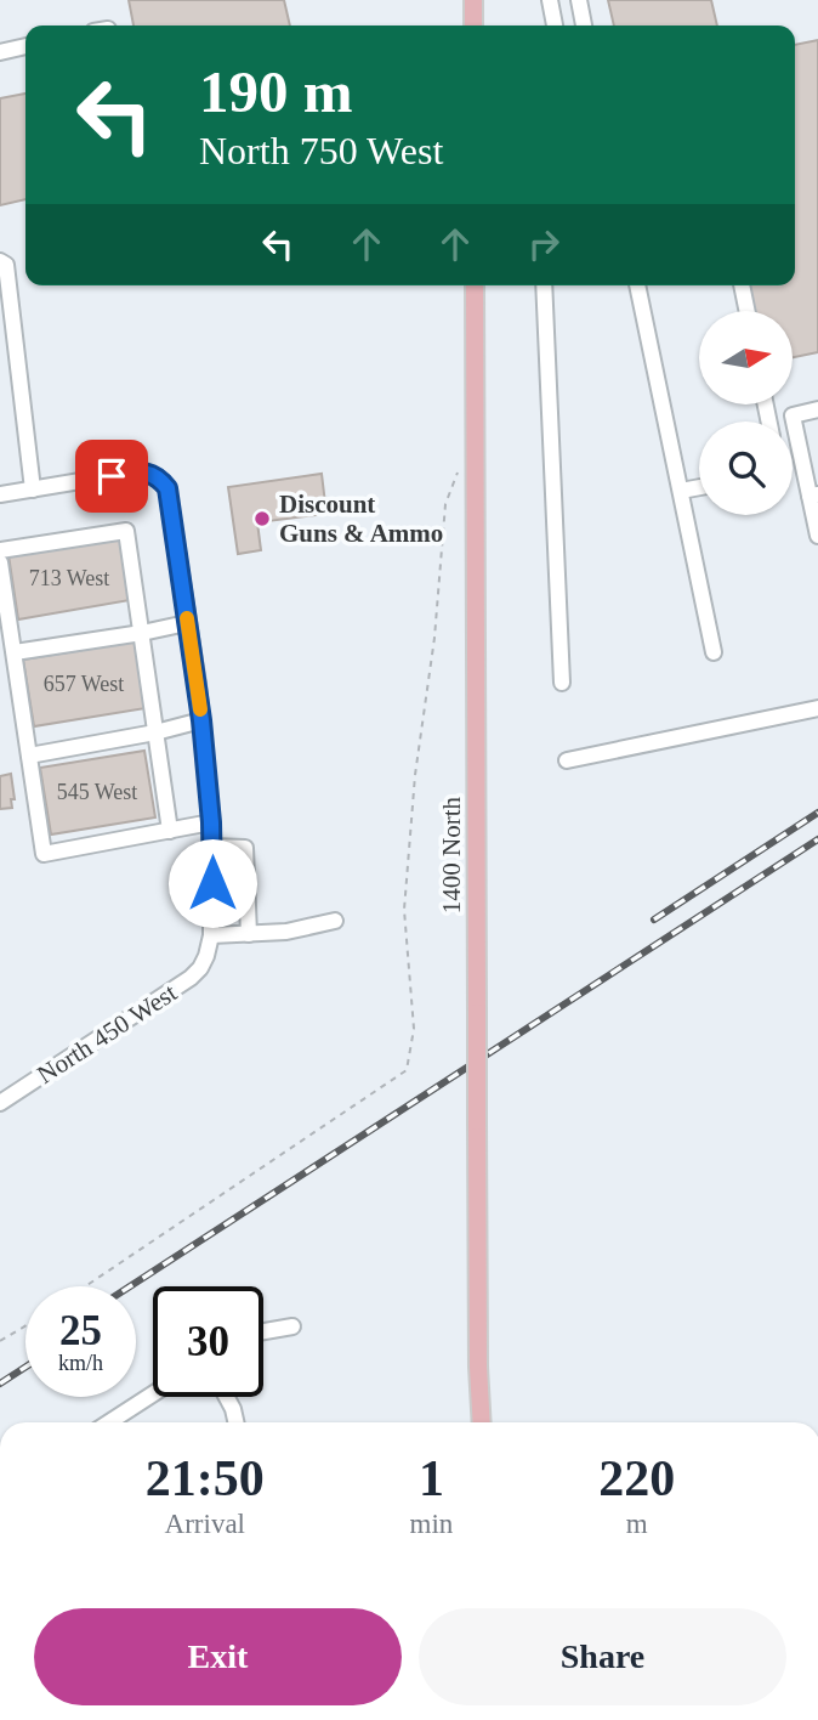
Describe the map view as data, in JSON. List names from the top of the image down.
{
  "streets": {
    "main road": ["1400 North"],
    "street": ["North 450 West"]
  },
  "places": ["Discount Guns & Ammo"],
  "house_numbers": ["713 West", "657 West", "545 West"],
  "north": "right",
  "page": {
    "turn": ["190 m", "North 750 West"],
    "speed": "25 km/h",
    "limit": "30",
    "eta": [
      "21:50",
      "Arrival",
      "1",
      "min",
      "220",
      "m"
    ],
    "buttons": ["Exit", "Share"]
  }
}
